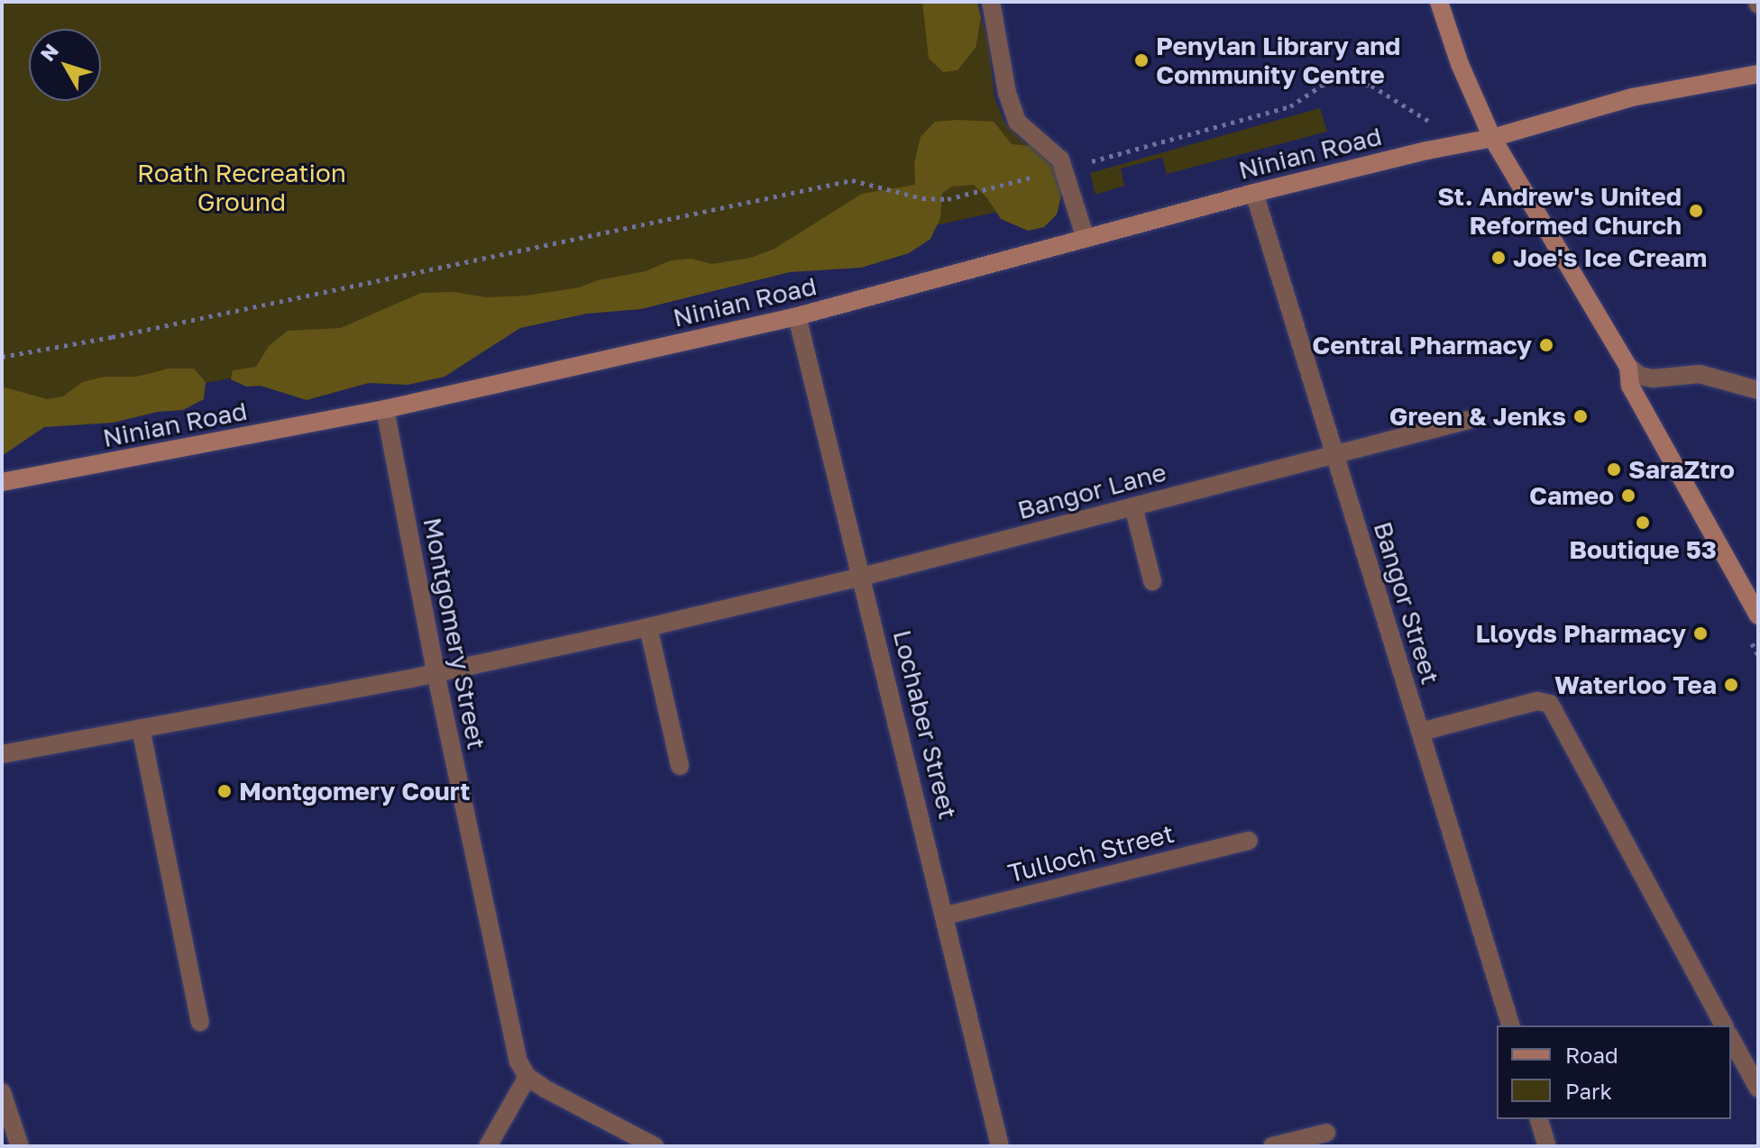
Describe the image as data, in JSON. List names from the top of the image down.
{
  "streets": {
    "street": [
      "Ninian Road",
      "Bangor Lane",
      "Bangor Street",
      "Montgomery Street",
      "Lochaber Street",
      "Tulloch Street"
    ]
  },
  "crossings": [
    ["Ninian Road", "Bangor Street"],
    ["Ninian Road", "Montgomery Street"],
    ["Ninian Road", "Lochaber Street"],
    ["Bangor Lane", "Bangor Street"],
    ["Bangor Lane", "Montgomery Street"],
    ["Bangor Lane", "Lochaber Street"],
    ["Lochaber Street", "Tulloch Street"]
  ],
  "parks": ["Roath Recreation Ground"],
  "places": [
    "Penylan Library and Community Centre",
    "St. Andrew's United Reformed Church",
    "Joe's Ice Cream",
    "Central Pharmacy",
    "Green & Jenks",
    "SaraZtro",
    "Cameo",
    "Boutique 53",
    "Lloyds Pharmacy",
    "Waterloo Tea",
    "Montgomery Court"
  ],
  "legend": ["Road", "Park"],
  "north": "top left"
}
